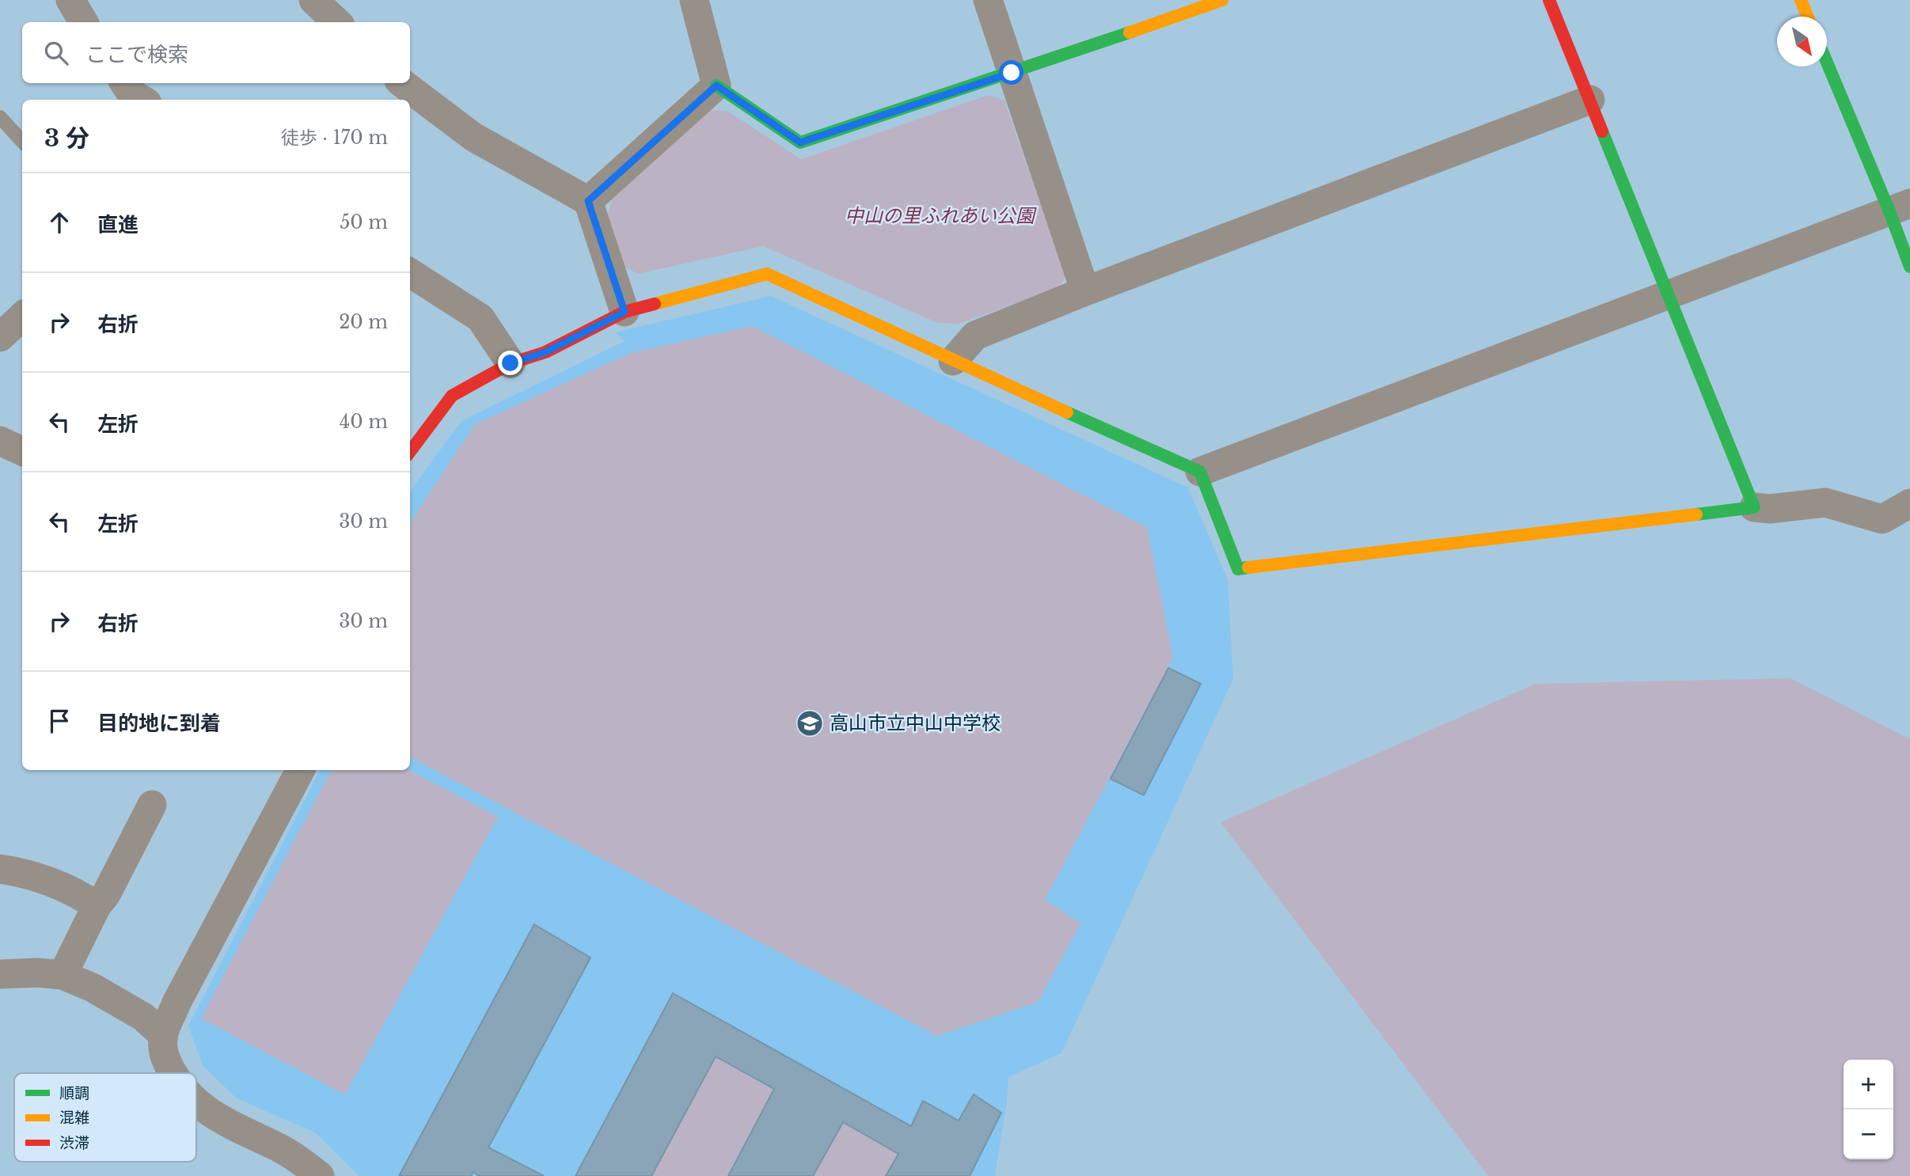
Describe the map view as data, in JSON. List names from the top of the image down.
{
  "parks": ["中山の里ふれあい公園"],
  "places": {
    "school or university": ["高山市立中山中学校"]
  },
  "legend": ["順調", "混雑", "渋滞"],
  "north": "bottom right",
  "page": {
    "search": "ここで検索",
    "heading": ["3 分", "徒歩 · 170 m"],
    "list": [
      ["直進", "50 m"],
      ["右折", "20 m"],
      ["左折", "40 m"],
      ["左折", "30 m"],
      ["右折", "30 m"],
      "目的地に到着"
    ],
    "map_buttons": ["+", "−"]
  }
}
